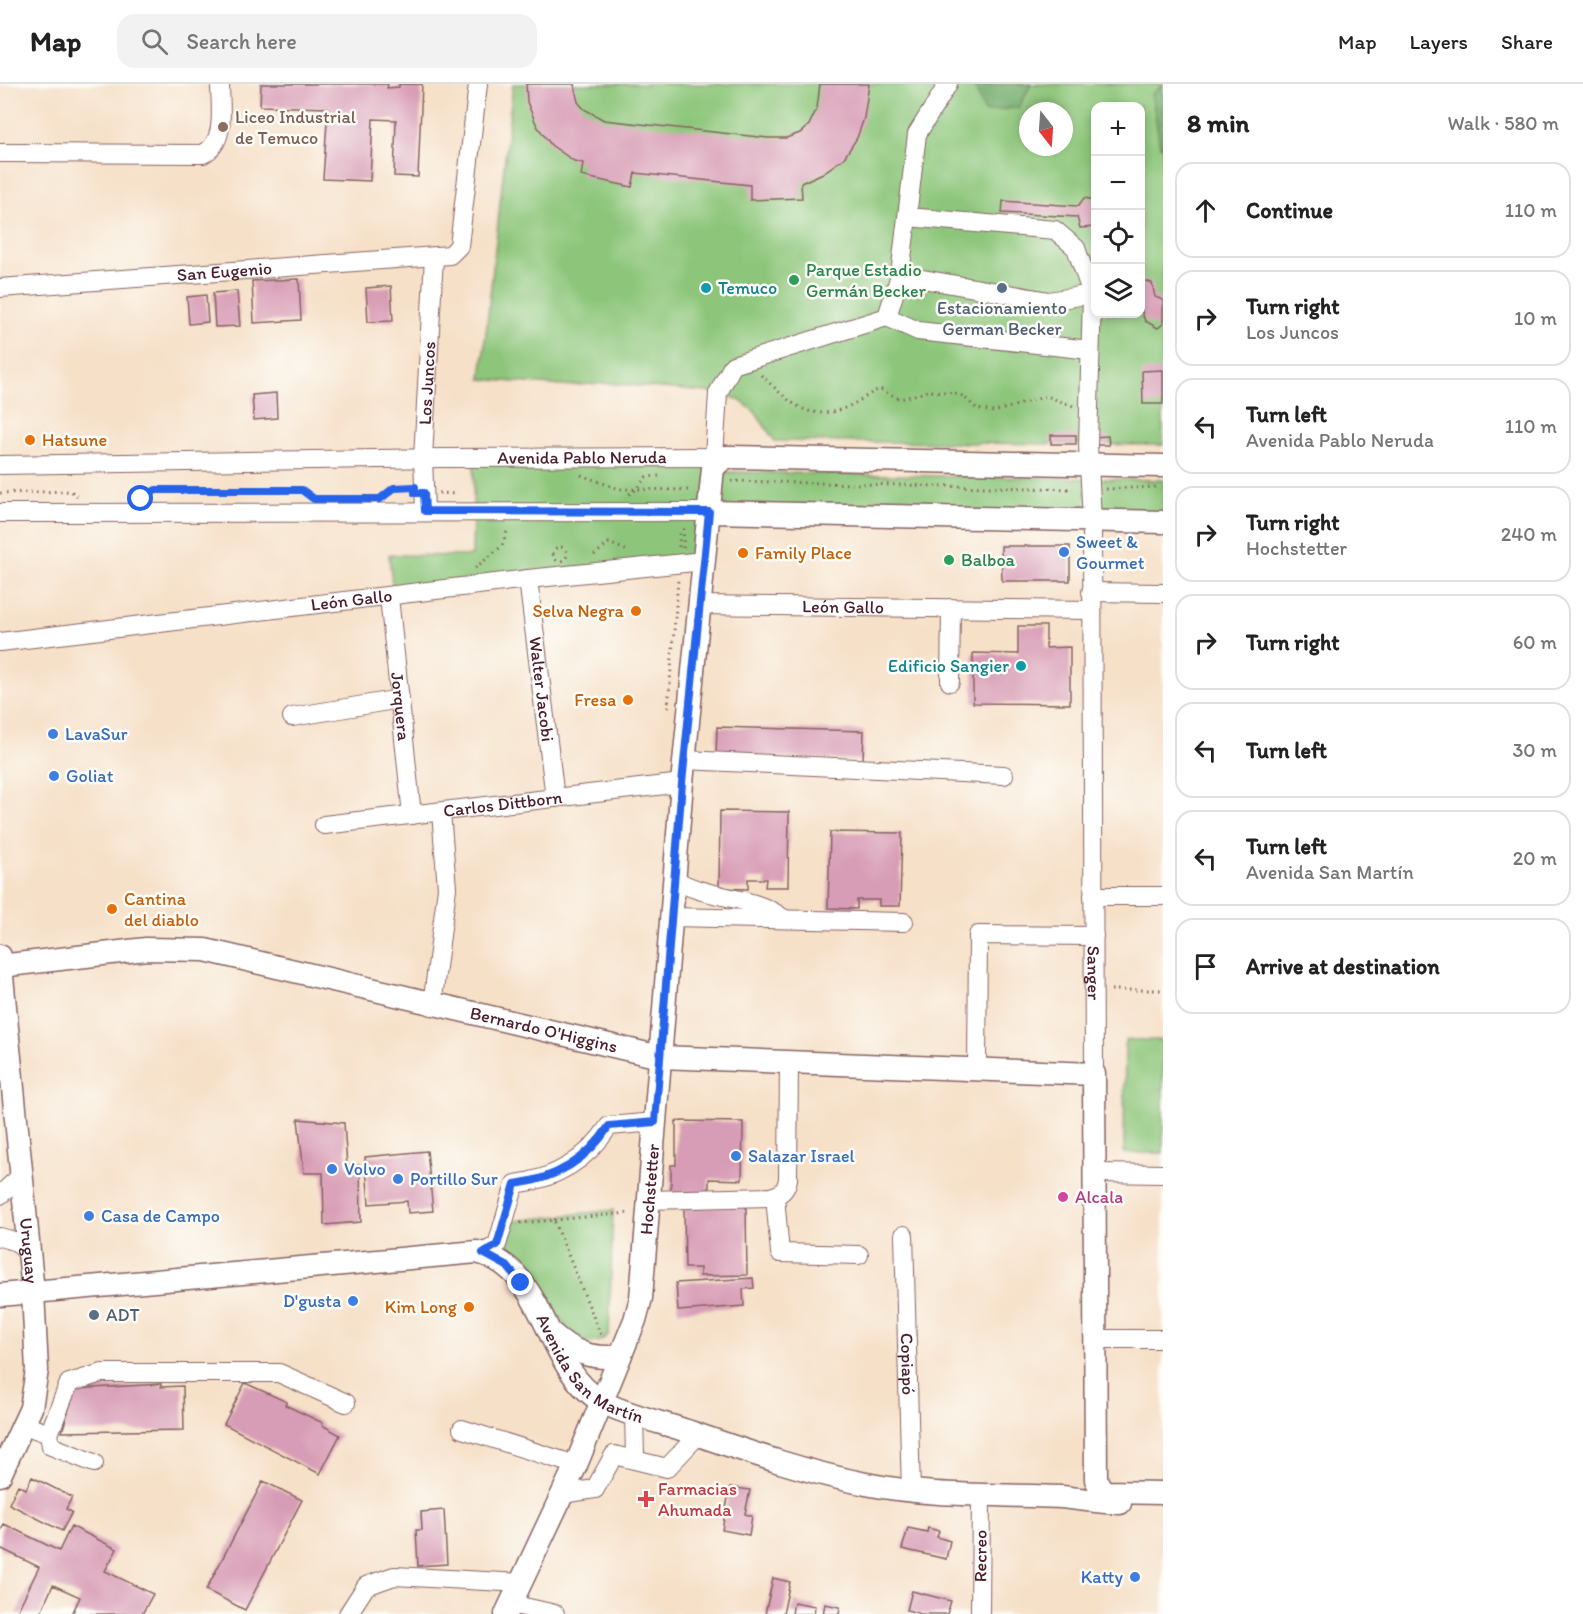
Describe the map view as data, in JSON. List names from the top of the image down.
{
  "streets": {
    "main road": [
      "Avenida Pablo Neruda",
      "Sanger",
      "Bernardo O'Higgins",
      "Hochstetter",
      "Uruguay",
      "Avenida San Martín"
    ],
    "street": [
      "San Eugenio",
      "Los Juncos",
      "León Gallo",
      "Walter Jacobi",
      "Jorquera",
      "Carlos Dittborn",
      "Copiapó",
      "Recreo"
    ]
  },
  "crossings": [
    ["San Eugenio", "Los Juncos"],
    ["Los Juncos", "Avenida Pablo Neruda"],
    ["Avenida Pablo Neruda", "Sanger"],
    ["Avenida Pablo Neruda", "Hochstetter"],
    ["León Gallo", "Walter Jacobi"],
    ["León Gallo", "Jorquera"],
    ["León Gallo", "Sanger"],
    ["León Gallo", "Hochstetter"],
    ["Walter Jacobi", "Carlos Dittborn"],
    ["Jorquera", "Carlos Dittborn"],
    ["Carlos Dittborn", "Hochstetter"],
    ["Sanger", "Bernardo O'Higgins"],
    ["Sanger", "Avenida San Martín"],
    ["Bernardo O'Higgins", "Hochstetter"],
    ["Bernardo O'Higgins", "Uruguay"],
    ["Hochstetter", "Avenida San Martín"],
    ["Copiapó", "Avenida San Martín"],
    ["Avenida San Martín", "Recreo"]
  ],
  "places": {
    "other": [
      "Liceo Industrial de Temuco",
      "Parque Estadio Germán Becker",
      "Temuco",
      "Estacionamiento German Becker",
      "Hatsune",
      "Sweet & Gourmet",
      "Family Place",
      "Balboa",
      "Selva Negra",
      "Edificio Sangier",
      "Fresa",
      "LavaSur",
      "Goliat",
      "Cantina del diablo",
      "Salazar Israel",
      "Volvo",
      "Portillo Sur",
      "Alcala",
      "Casa de Campo",
      "D'gusta",
      "Kim Long",
      "ADT",
      "Katty"
    ],
    "health": ["Farmacias Ahumada"]
  },
  "north": "bottom",
  "page": {
    "header": "Map",
    "search": "Search here",
    "nav": ["Map", "Layers", "Share"],
    "heading": ["8 min", "Walk · 580 m"],
    "map_buttons": ["+", "−"],
    "list": [
      ["Continue", "110 m"],
      ["Turn right", "Los Juncos", "10 m"],
      ["Turn left", "Avenida Pablo Neruda", "110 m"],
      ["Turn right", "Hochstetter", "240 m"],
      ["Turn right", "60 m"],
      ["Turn left", "30 m"],
      ["Turn left", "Avenida San Martín", "20 m"],
      "Arrive at destination"
    ]
  }
}
